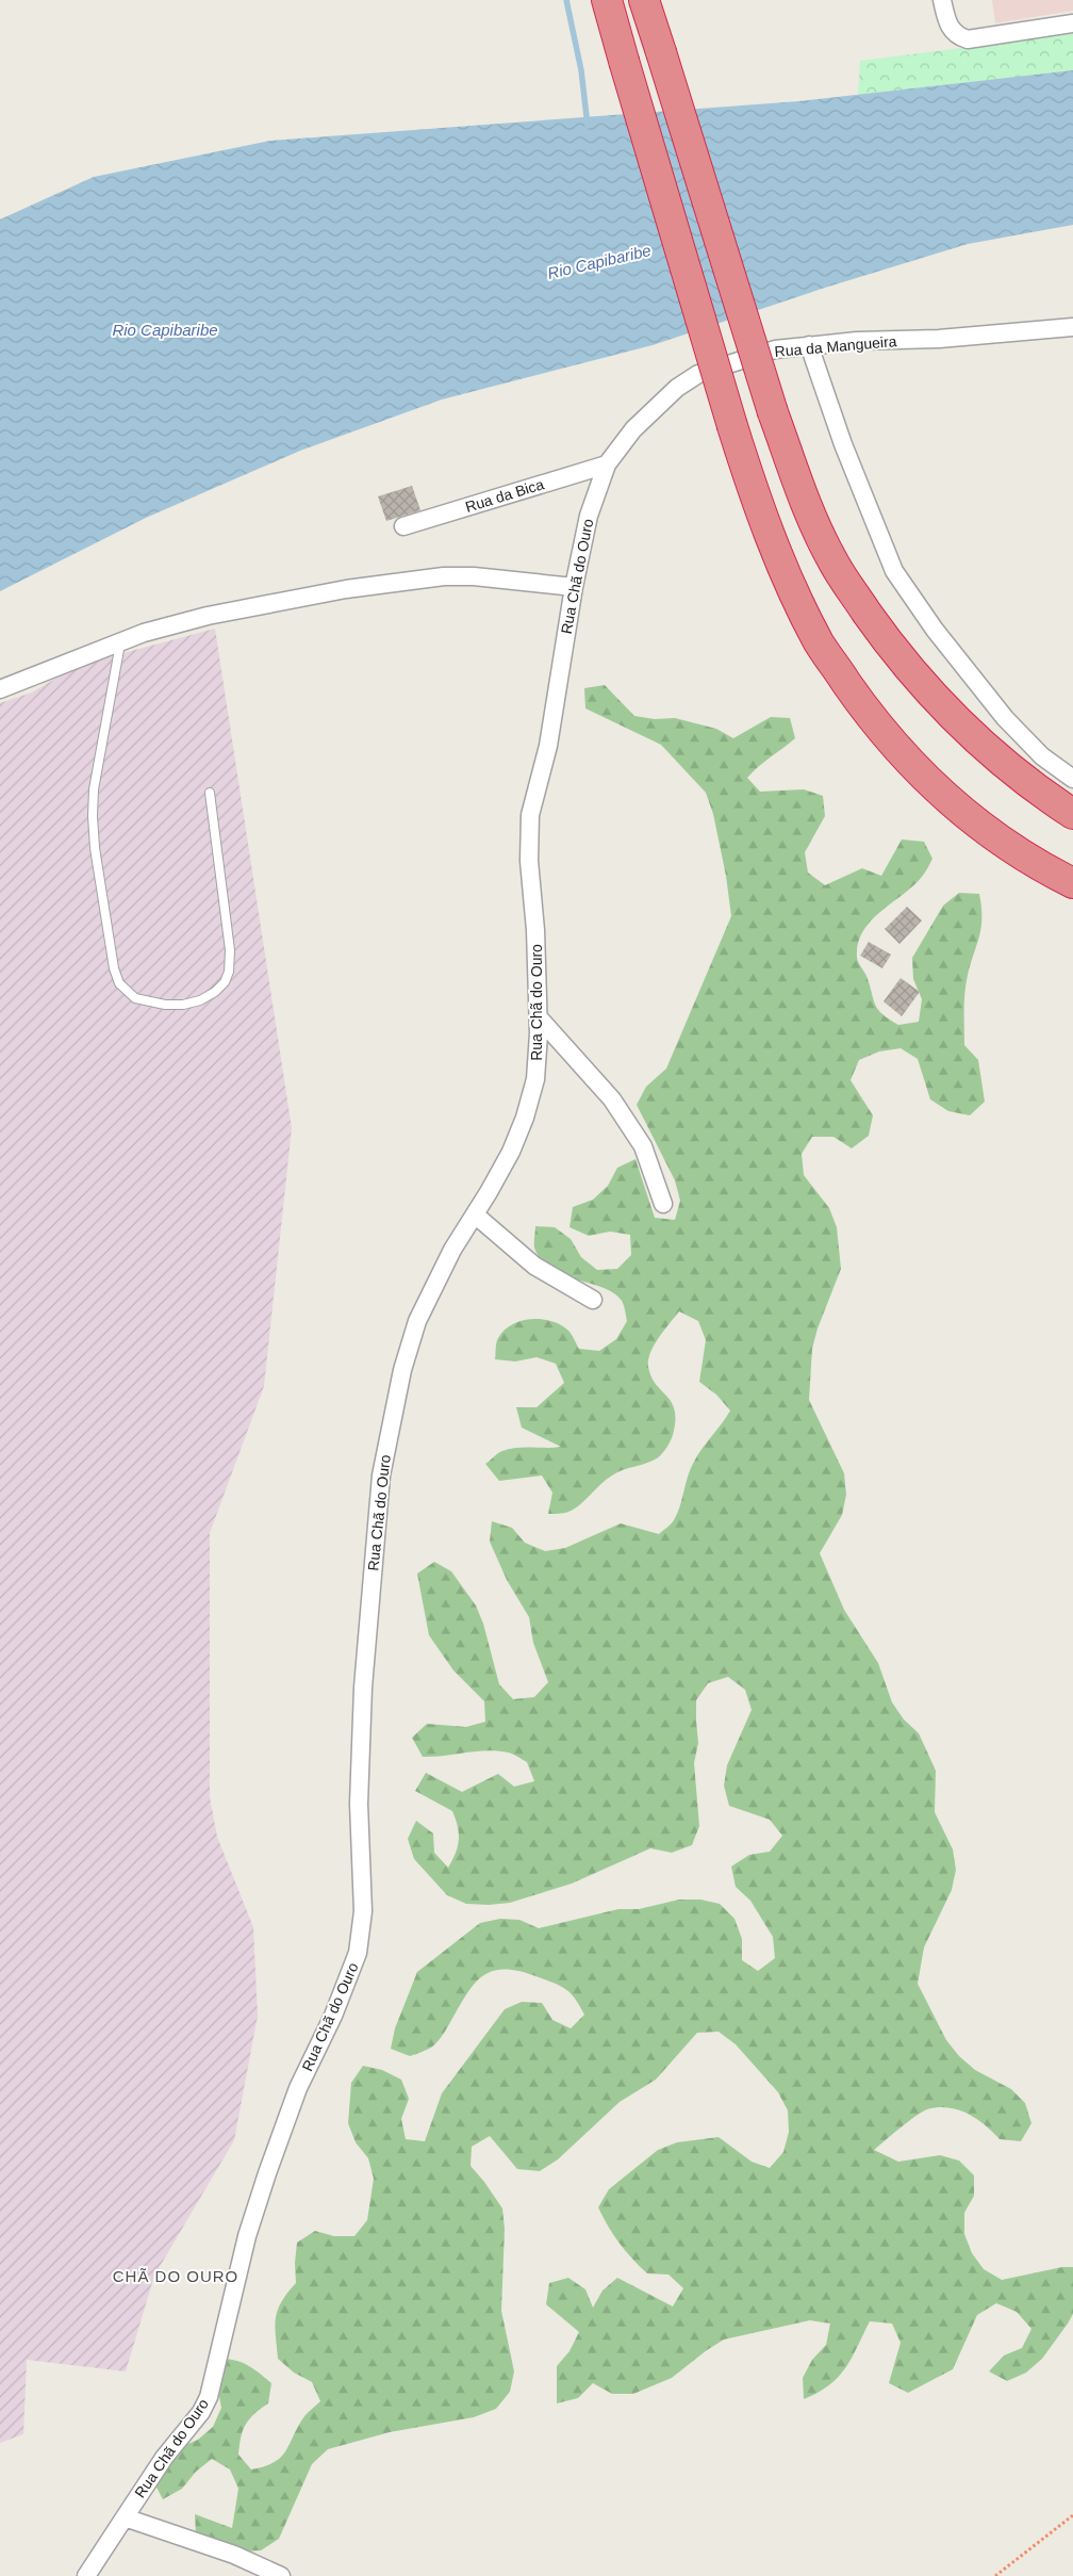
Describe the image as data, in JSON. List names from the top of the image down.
{
  "streets": {
    "street": ["Rua da Mangueira", "Rua da Bica", "Rua Chã do Ouro"]
  },
  "crossings": [
    ["Rua da Mangueira", "Rua da Bica"],
    ["Rua da Mangueira", "Rua Chã do Ouro"],
    ["Rua da Bica", "Rua Chã do Ouro"]
  ],
  "districts": ["CHÃ DO OURO"],
  "water": ["Rio Capibaribe"]
}
